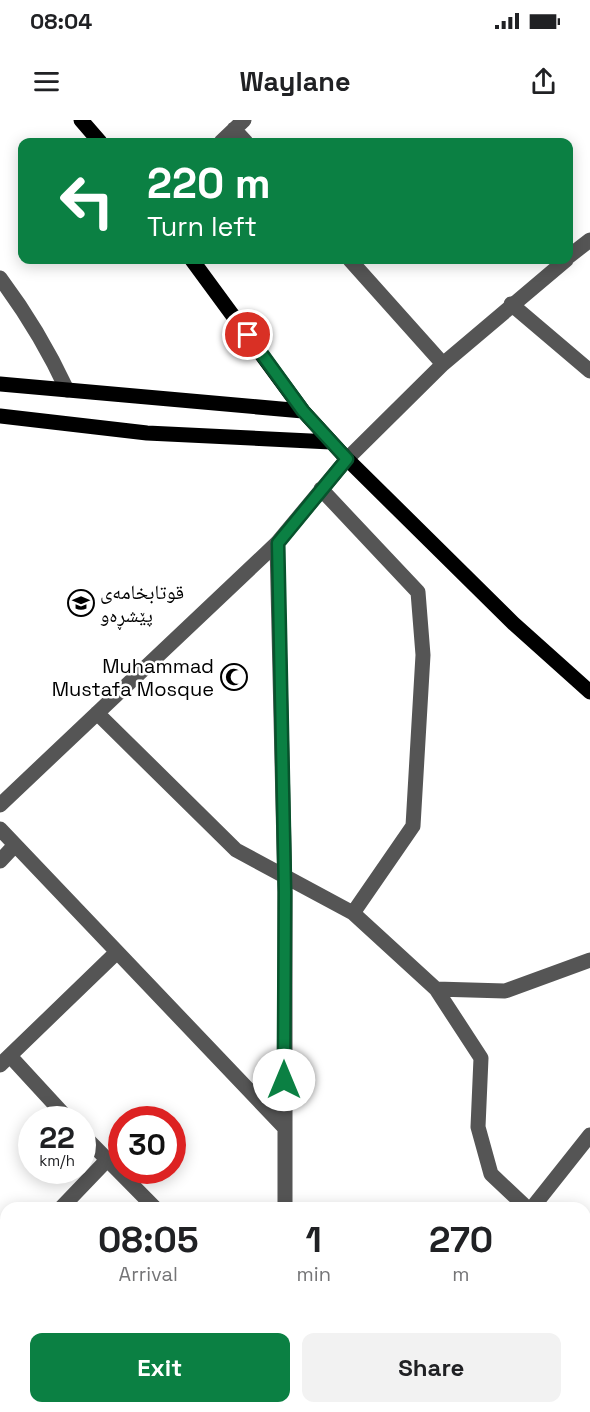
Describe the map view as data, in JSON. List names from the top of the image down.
{
  "places": {
    "school or university": ["قوتابخامەی پێشڕەو"],
    "mosque": ["Muhammad Mustafa Mosque"]
  },
  "page": {
    "status": "08:04",
    "header": "Waylane",
    "turn": ["220 m", "Turn left"],
    "speed": "22 km/h",
    "limit": "30",
    "eta": [
      "08:05",
      "Arrival",
      "1",
      "min",
      "270",
      "m"
    ],
    "buttons": ["Exit", "Share"]
  }
}
